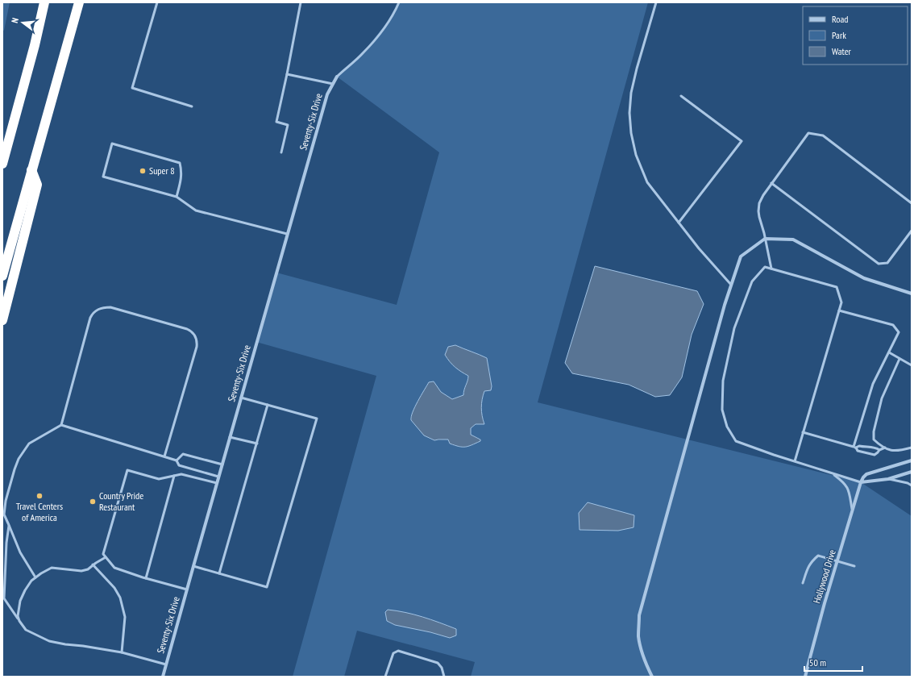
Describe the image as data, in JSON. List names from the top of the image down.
{
  "streets": {
    "street": ["Seventy-Six Drive", "Hollywood Drive"]
  },
  "places": ["Super 8", "Travel Centers of America", "Country Pride Restaurant"],
  "legend": ["Road", "Park", "Water"],
  "scale_bar": "50 m",
  "north": "left"
}
